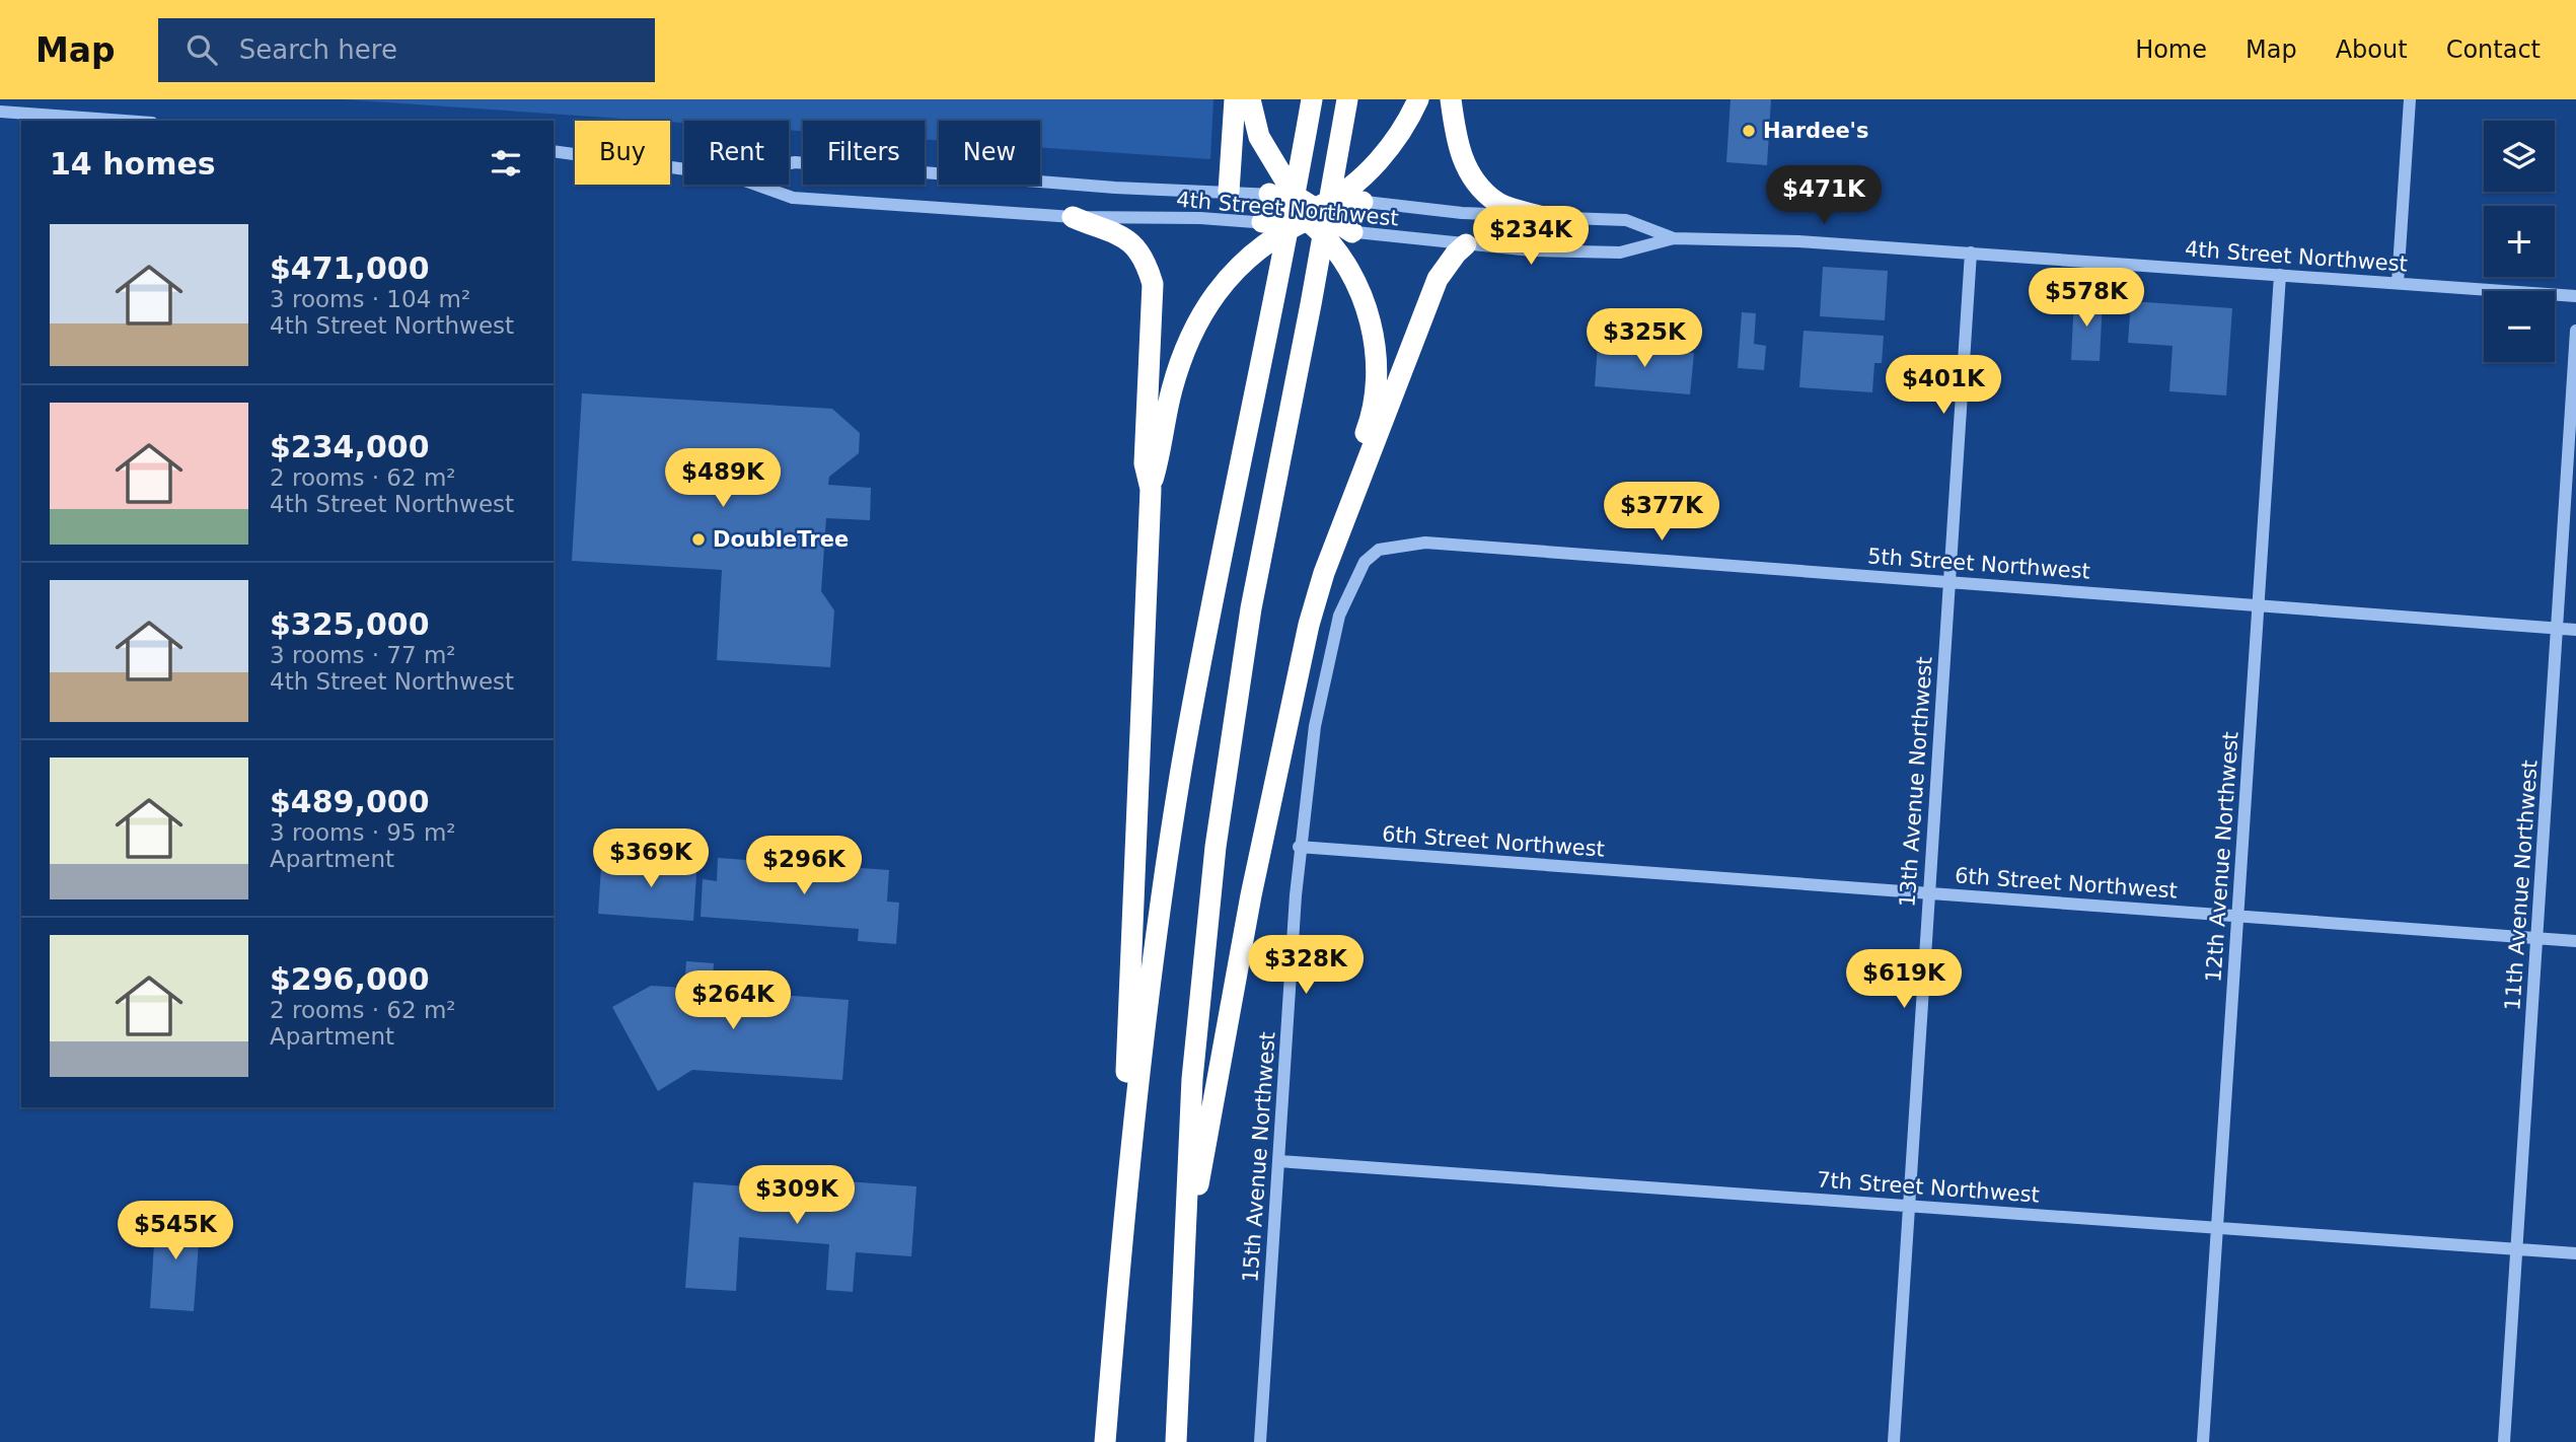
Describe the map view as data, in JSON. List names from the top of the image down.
{
  "streets": {
    "street": [
      "4th Street Northwest",
      "5th Street Northwest",
      "13th Avenue Northwest",
      "6th Street Northwest",
      "12th Avenue Northwest",
      "11th Avenue Northwest",
      "15th Avenue Northwest",
      "7th Street Northwest"
    ]
  },
  "crossings": [
    ["4th Street Northwest", "13th Avenue Northwest"],
    ["4th Street Northwest", "12th Avenue Northwest"],
    ["5th Street Northwest", "13th Avenue Northwest"],
    ["5th Street Northwest", "12th Avenue Northwest"],
    ["5th Street Northwest", "11th Avenue Northwest"],
    ["5th Street Northwest", "15th Avenue Northwest"],
    ["13th Avenue Northwest", "6th Street Northwest"],
    ["13th Avenue Northwest", "7th Street Northwest"],
    ["6th Street Northwest", "12th Avenue Northwest"],
    ["6th Street Northwest", "11th Avenue Northwest"],
    ["6th Street Northwest", "15th Avenue Northwest"],
    ["12th Avenue Northwest", "7th Street Northwest"],
    ["11th Avenue Northwest", "7th Street Northwest"],
    ["15th Avenue Northwest", "7th Street Northwest"]
  ],
  "places": ["Hardee's", "DoubleTree"],
  "page": {
    "header": "Map",
    "search": "Search here",
    "nav": [
      "Home",
      "Map",
      "About",
      "Contact"
    ],
    "map_buttons": ["+", "−"],
    "chip": [
      "Buy",
      "Rent",
      "Filters",
      "New"
    ],
    "heading": "14 homes",
    "price": [
      "$471K",
      "$234K",
      "$578K",
      "$325K",
      "$401K",
      "$489K",
      "$377K",
      "$369K",
      "$296K",
      "$328K",
      "$619K",
      "$264K",
      "$309K",
      "$545K"
    ],
    "list": [
      {
        "name": "$471,000",
        "note": "3 rooms · 104 m² · 4th Street Northwest"
      },
      {
        "name": "$234,000",
        "note": "2 rooms · 62 m² · 4th Street Northwest"
      },
      {
        "name": "$325,000",
        "note": "3 rooms · 77 m² · 4th Street Northwest"
      },
      {
        "name": "$489,000",
        "note": "3 rooms · 95 m² · Apartment"
      },
      {
        "name": "$296,000",
        "note": "2 rooms · 62 m² · Apartment"
      }
    ]
  }
}
